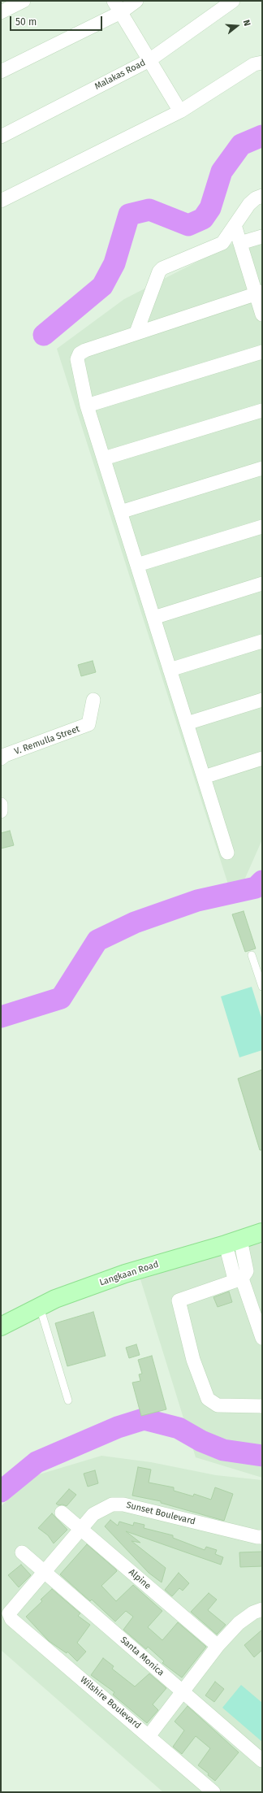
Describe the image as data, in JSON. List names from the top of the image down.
{
  "streets": {
    "street": [
      "Malakas Road",
      "V. Remulla Street",
      "Langkaan Road",
      "Sunset Boulevard",
      "Alpine",
      "Santa Monica",
      "Wilshire Boulevard"
    ]
  },
  "crossings": [
    ["Sunset Boulevard", "Alpine"],
    ["Sunset Boulevard", "Santa Monica"],
    ["Sunset Boulevard", "Wilshire Boulevard"]
  ],
  "scale_bar": "50 m",
  "north": "right"
}
